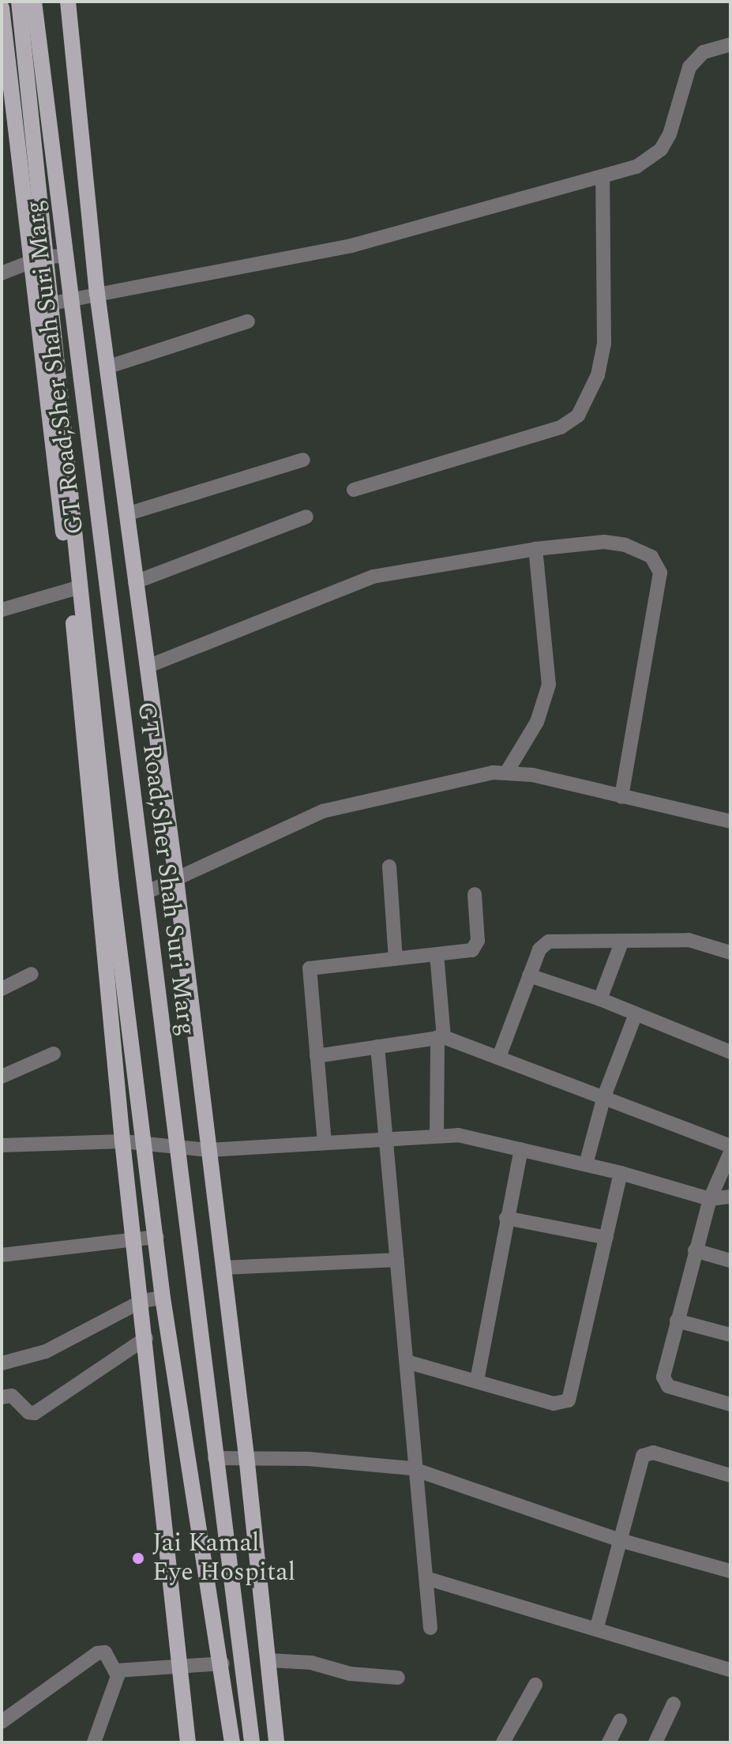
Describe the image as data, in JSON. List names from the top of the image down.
{
  "streets": {
    "main road": ["GT Road;Sher Shah Suri Marg"]
  },
  "places": ["Jai Kamal Eye Hospital"]
}
